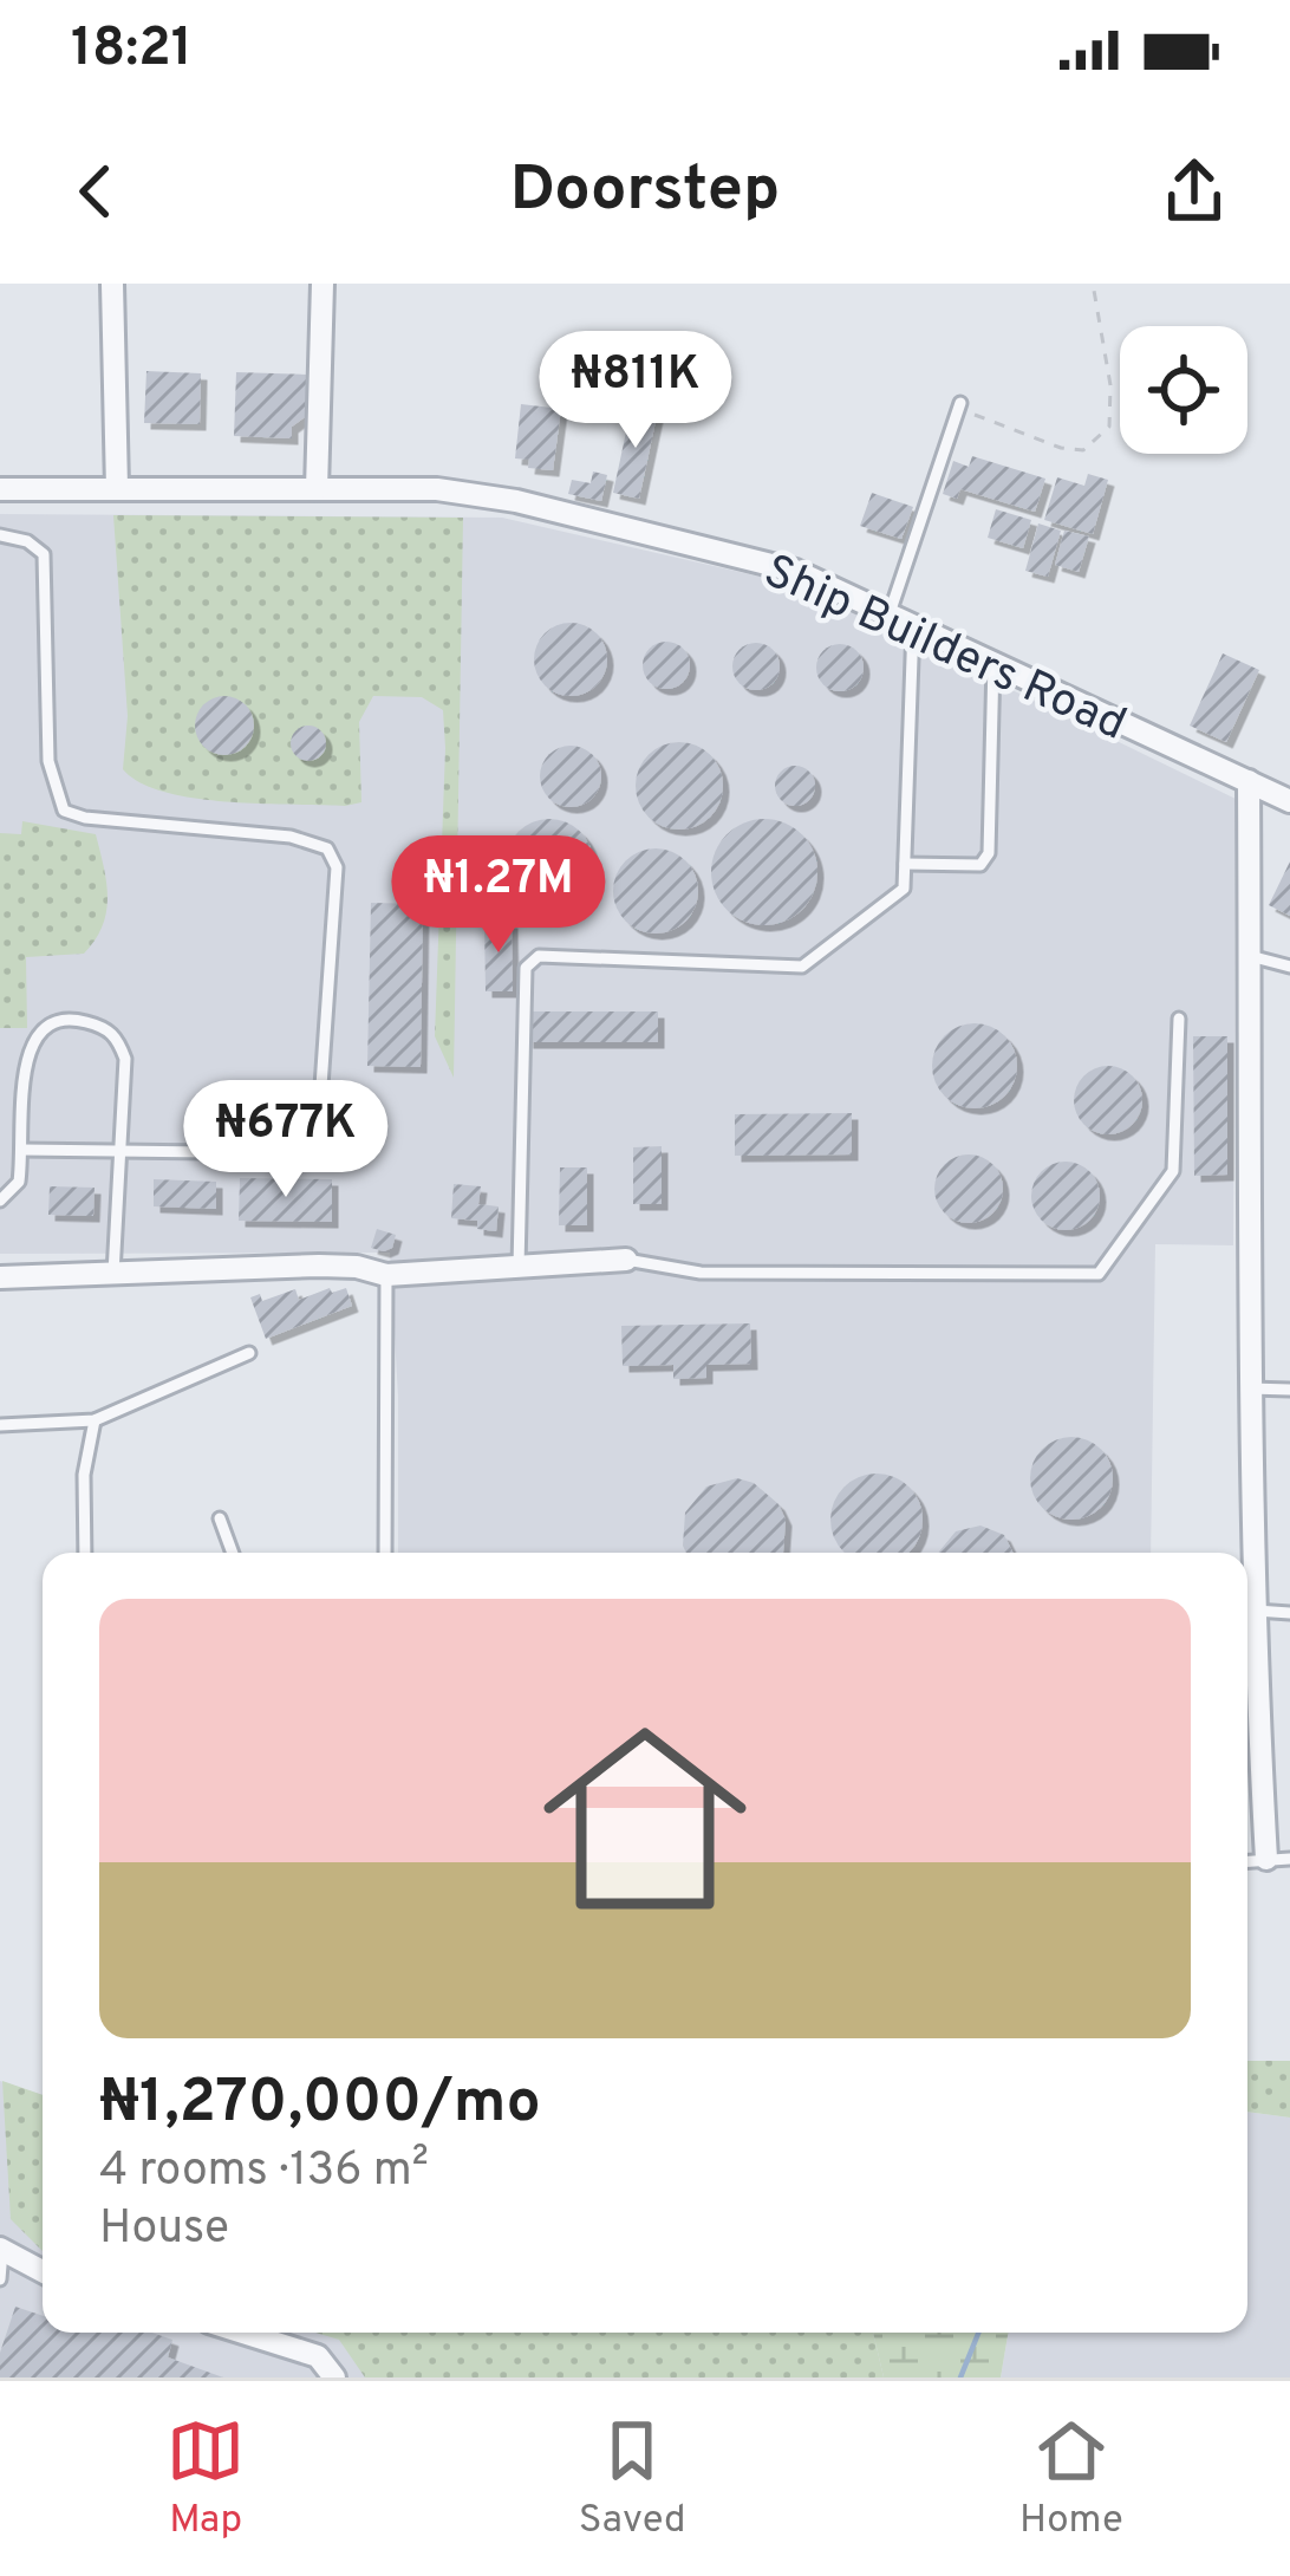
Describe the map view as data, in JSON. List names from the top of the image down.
{
  "streets": {
    "street": ["Ship Builders Road"]
  },
  "page": {
    "status": "18:21",
    "header": "Doorstep",
    "price": ["₦811K", "₦1.27M", "₦677K"],
    "list": [
      {
        "name": "₦1,270,000/mo",
        "note": "4 rooms · 136 m² · House"
      }
    ],
    "tabs": ["Map", "Saved", "Home"]
  }
}
